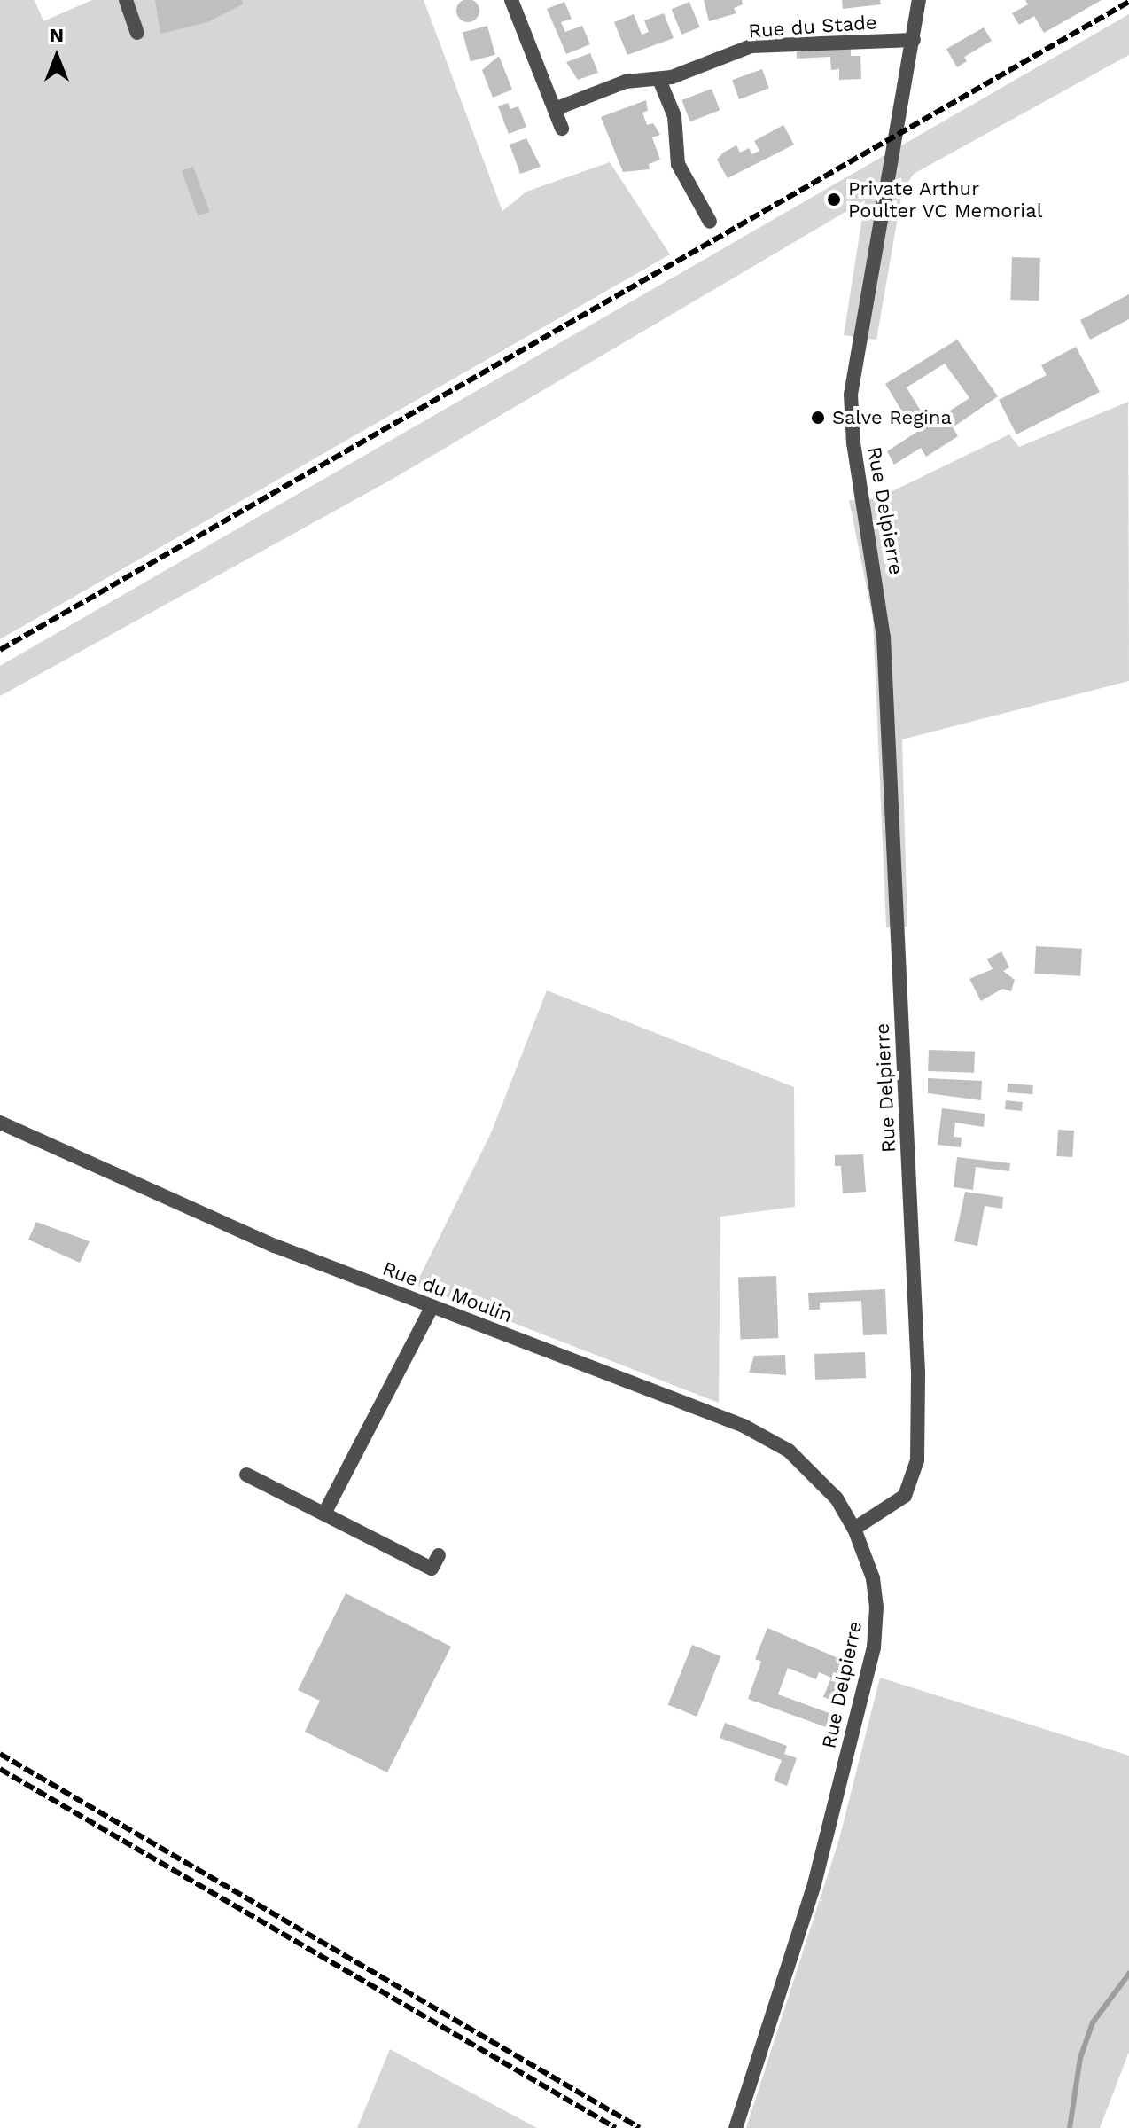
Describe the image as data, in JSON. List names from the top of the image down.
{
  "streets": {
    "street": ["Rue du Stade", "Rue Delpierre", "Rue du Moulin"]
  },
  "crossings": [
    ["Rue du Stade", "Rue Delpierre"],
    ["Rue Delpierre", "Rue du Moulin"]
  ],
  "places": ["Private Arthur Poulter VC Memorial", "Salve Regina"],
  "north": "top"
}
